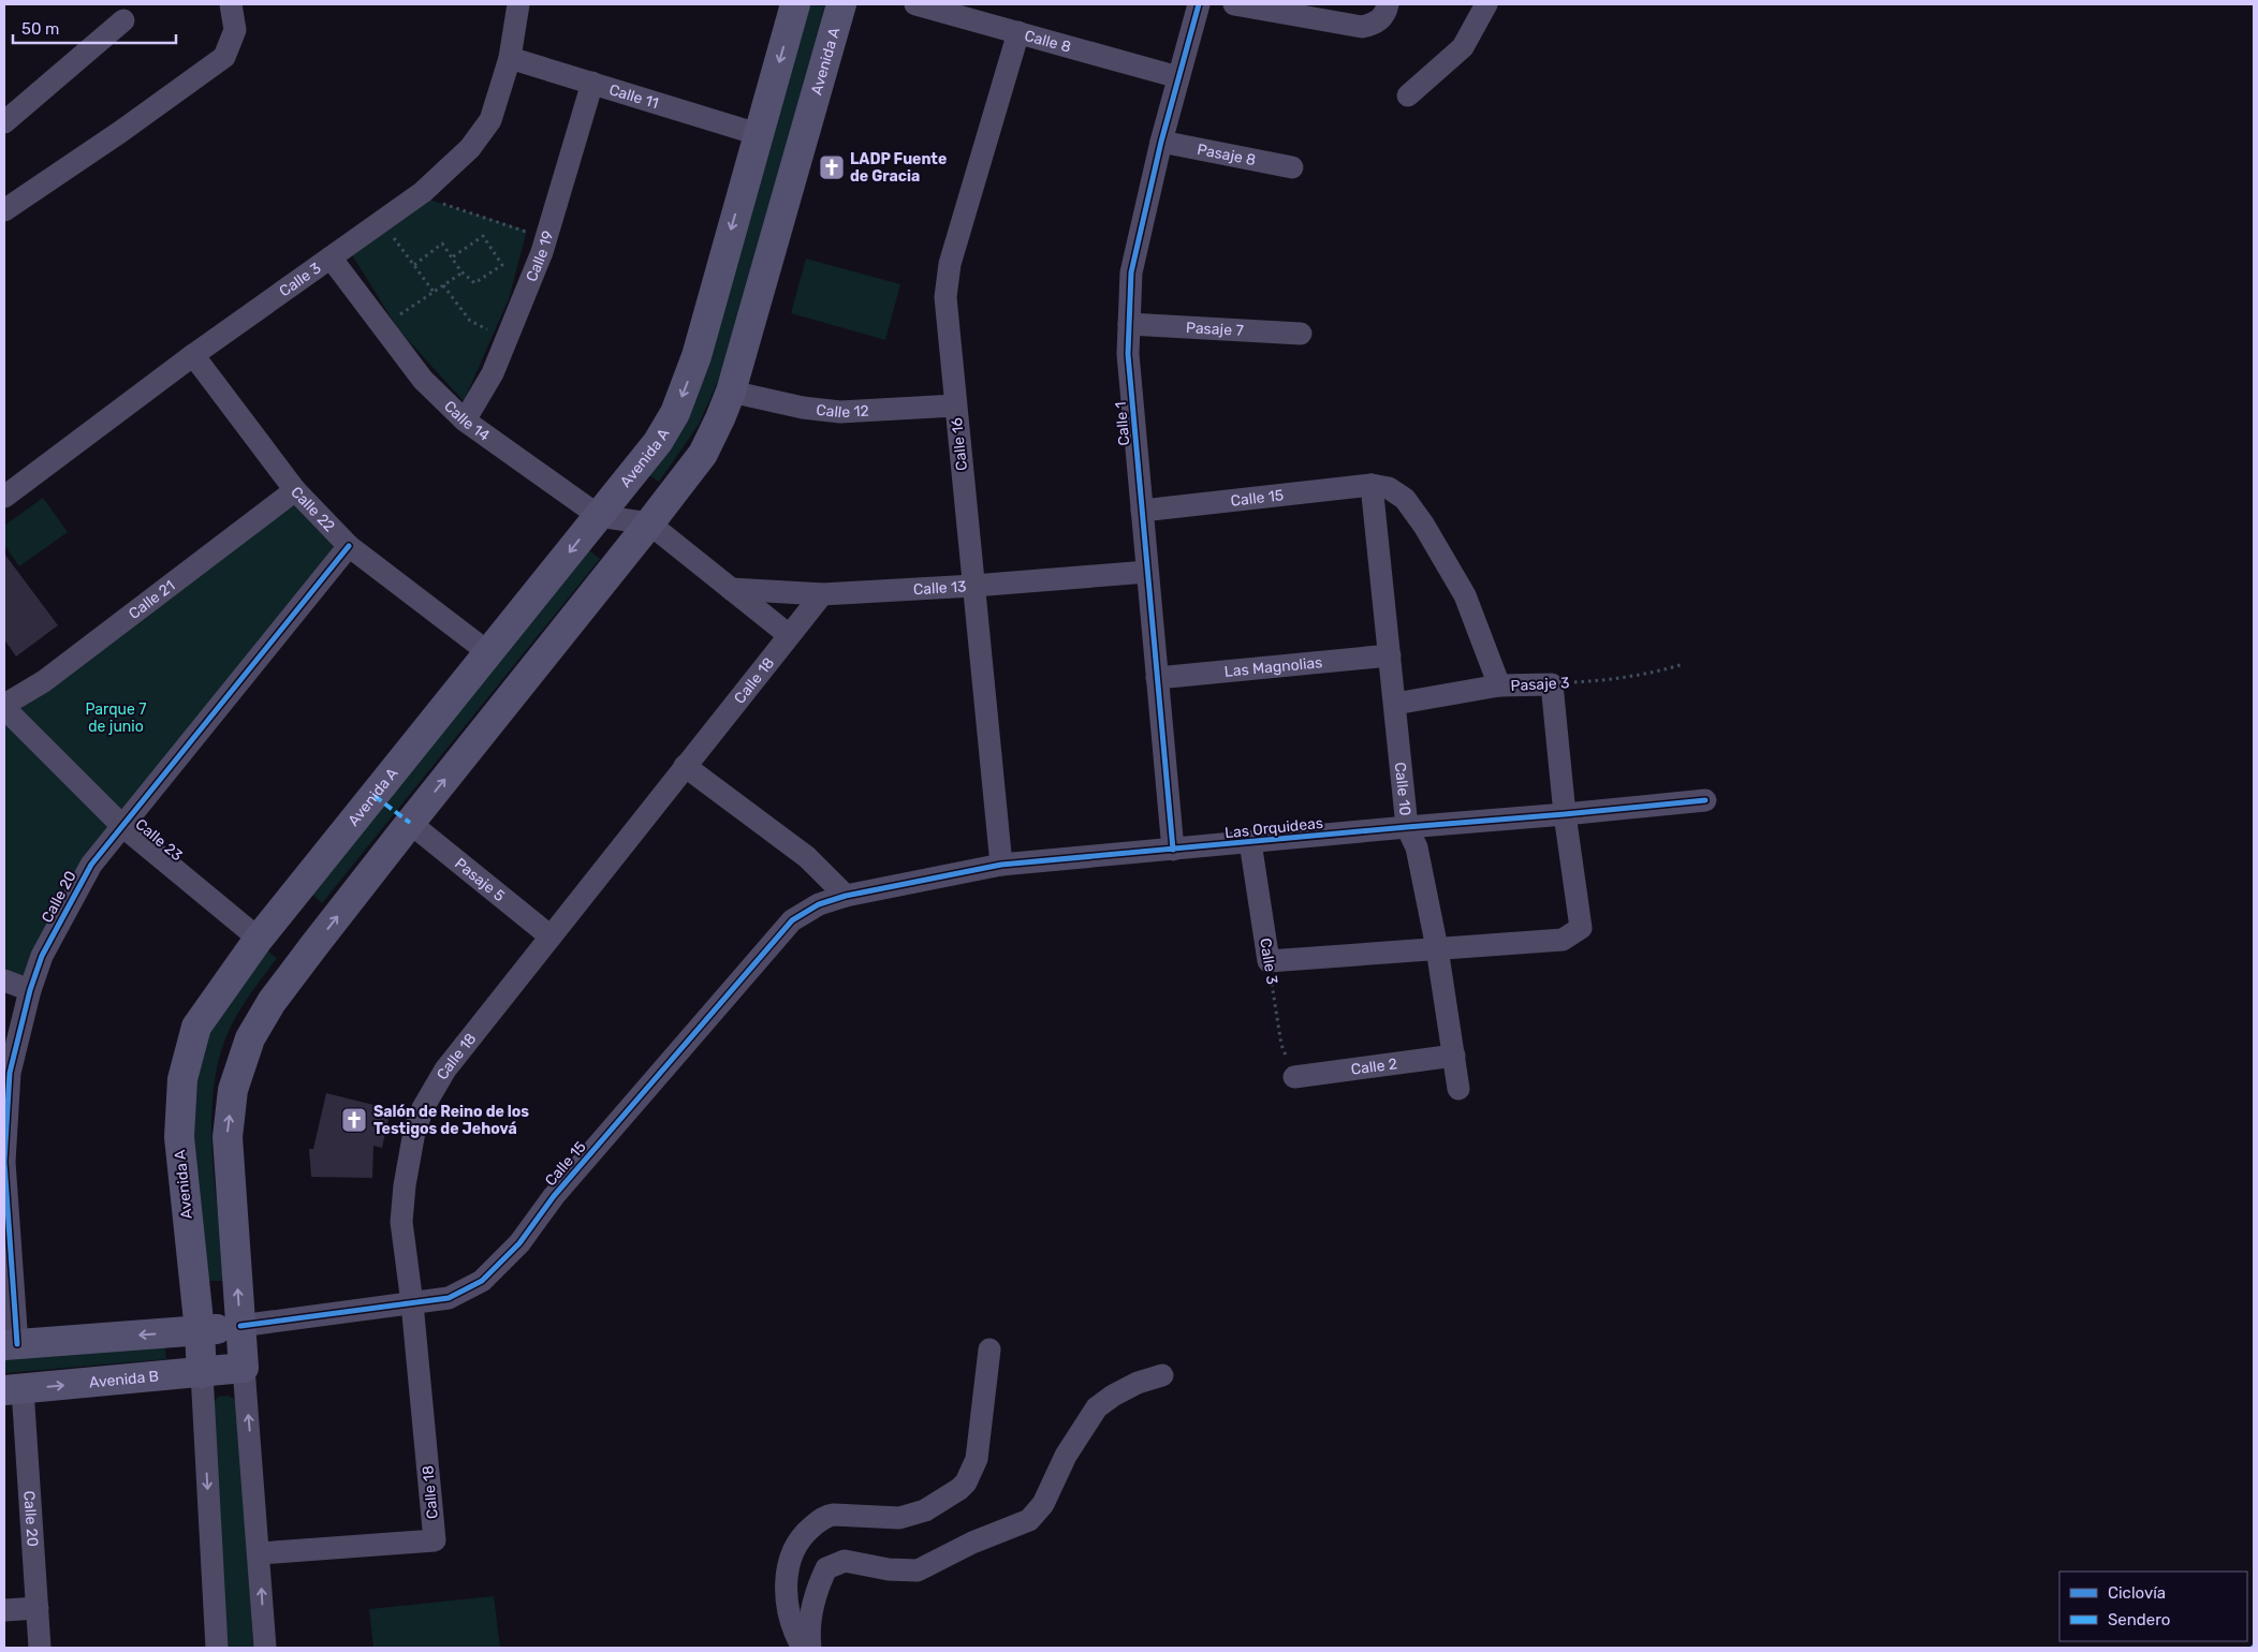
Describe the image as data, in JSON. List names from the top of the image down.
{
  "streets": {
    "main road": ["Avenida A", "Avenida B"],
    "street": [
      "Calle 8",
      "Calle 11",
      "Pasaje 8",
      "Calle 19",
      "Calle 3",
      "Pasaje 7",
      "Calle 12",
      "Calle 14",
      "Calle 1",
      "Calle 16",
      "Calle 15",
      "Calle 22",
      "Calle 13",
      "Calle 21",
      "Las Magnolias",
      "Calle 18",
      "Pasaje 3",
      "Calle 10",
      "Las Orquideas",
      "Calle 23",
      "Pasaje 5",
      "Calle 20",
      "Calle 2"
    ]
  },
  "crossings": [
    ["Calle 8", "Calle 1"],
    ["Calle 8", "Calle 16"],
    ["Avenida A", "Calle 11"],
    ["Avenida A", "Calle 12"],
    ["Avenida A", "Calle 14"],
    ["Avenida A", "Calle 15"],
    ["Avenida A", "Calle 22"],
    ["Avenida A", "Calle 18"],
    ["Avenida A", "Calle 23"],
    ["Avenida A", "Pasaje 5"],
    ["Avenida A", "Avenida B"],
    ["Calle 11", "Calle 19"],
    ["Calle 11", "Calle 3"],
    ["Pasaje 8", "Calle 1"],
    ["Calle 19", "Calle 14"],
    ["Calle 3", "Calle 14"],
    ["Calle 3", "Calle 22"],
    ["Calle 3", "Las Orquideas"],
    ["Calle 3", "Calle 2"],
    ["Pasaje 7", "Calle 1"],
    ["Calle 12", "Calle 16"],
    ["Calle 1", "Calle 15"],
    ["Calle 1", "Calle 13"],
    ["Calle 1", "Las Magnolias"],
    ["Calle 1", "Las Orquideas"],
    ["Calle 16", "Calle 13"],
    ["Calle 16", "Las Orquideas"],
    ["Calle 15", "Calle 18"],
    ["Calle 15", "Calle 10"],
    ["Calle 15", "Las Orquideas"],
    ["Calle 22", "Calle 21"],
    ["Calle 22", "Calle 20"],
    ["Calle 13", "Calle 18"],
    ["Calle 21", "Calle 23"],
    ["Las Magnolias", "Calle 10"],
    ["Calle 18", "Pasaje 5"],
    ["Pasaje 3", "Calle 10"],
    ["Calle 10", "Las Orquideas"],
    ["Calle 10", "Calle 2"],
    ["Calle 23", "Calle 20"],
    ["Calle 20", "Avenida B"]
  ],
  "parks": ["Parque 7 de junio"],
  "places": {
    "church": ["LADP Fuente de Gracia", "Salón de Reino de los Testigos de Jehová"]
  },
  "legend": ["Ciclovía", "Sendero"],
  "scale_bar": "50 m"
}
